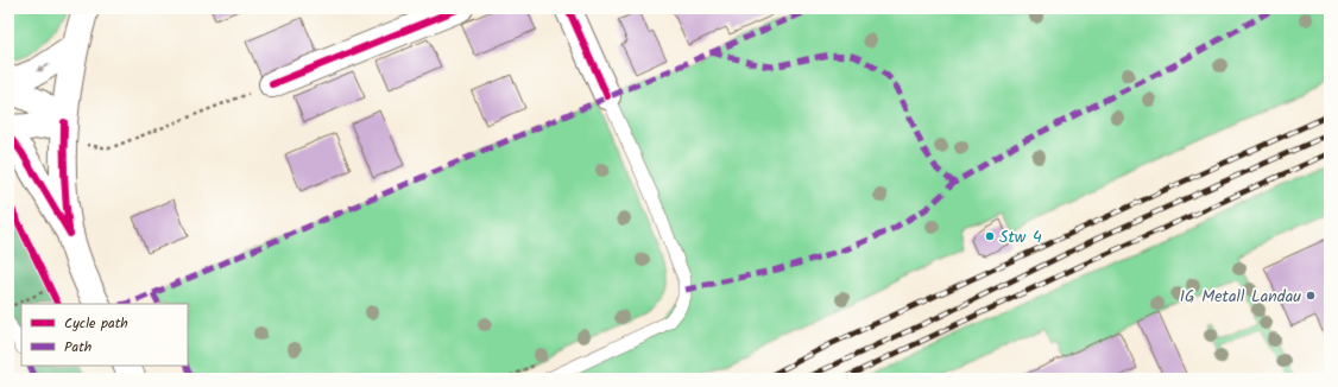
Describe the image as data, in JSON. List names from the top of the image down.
{
  "places": ["Stw 4", "IG Metall Landau"],
  "legend": ["Cycle path", "Path"]
}
